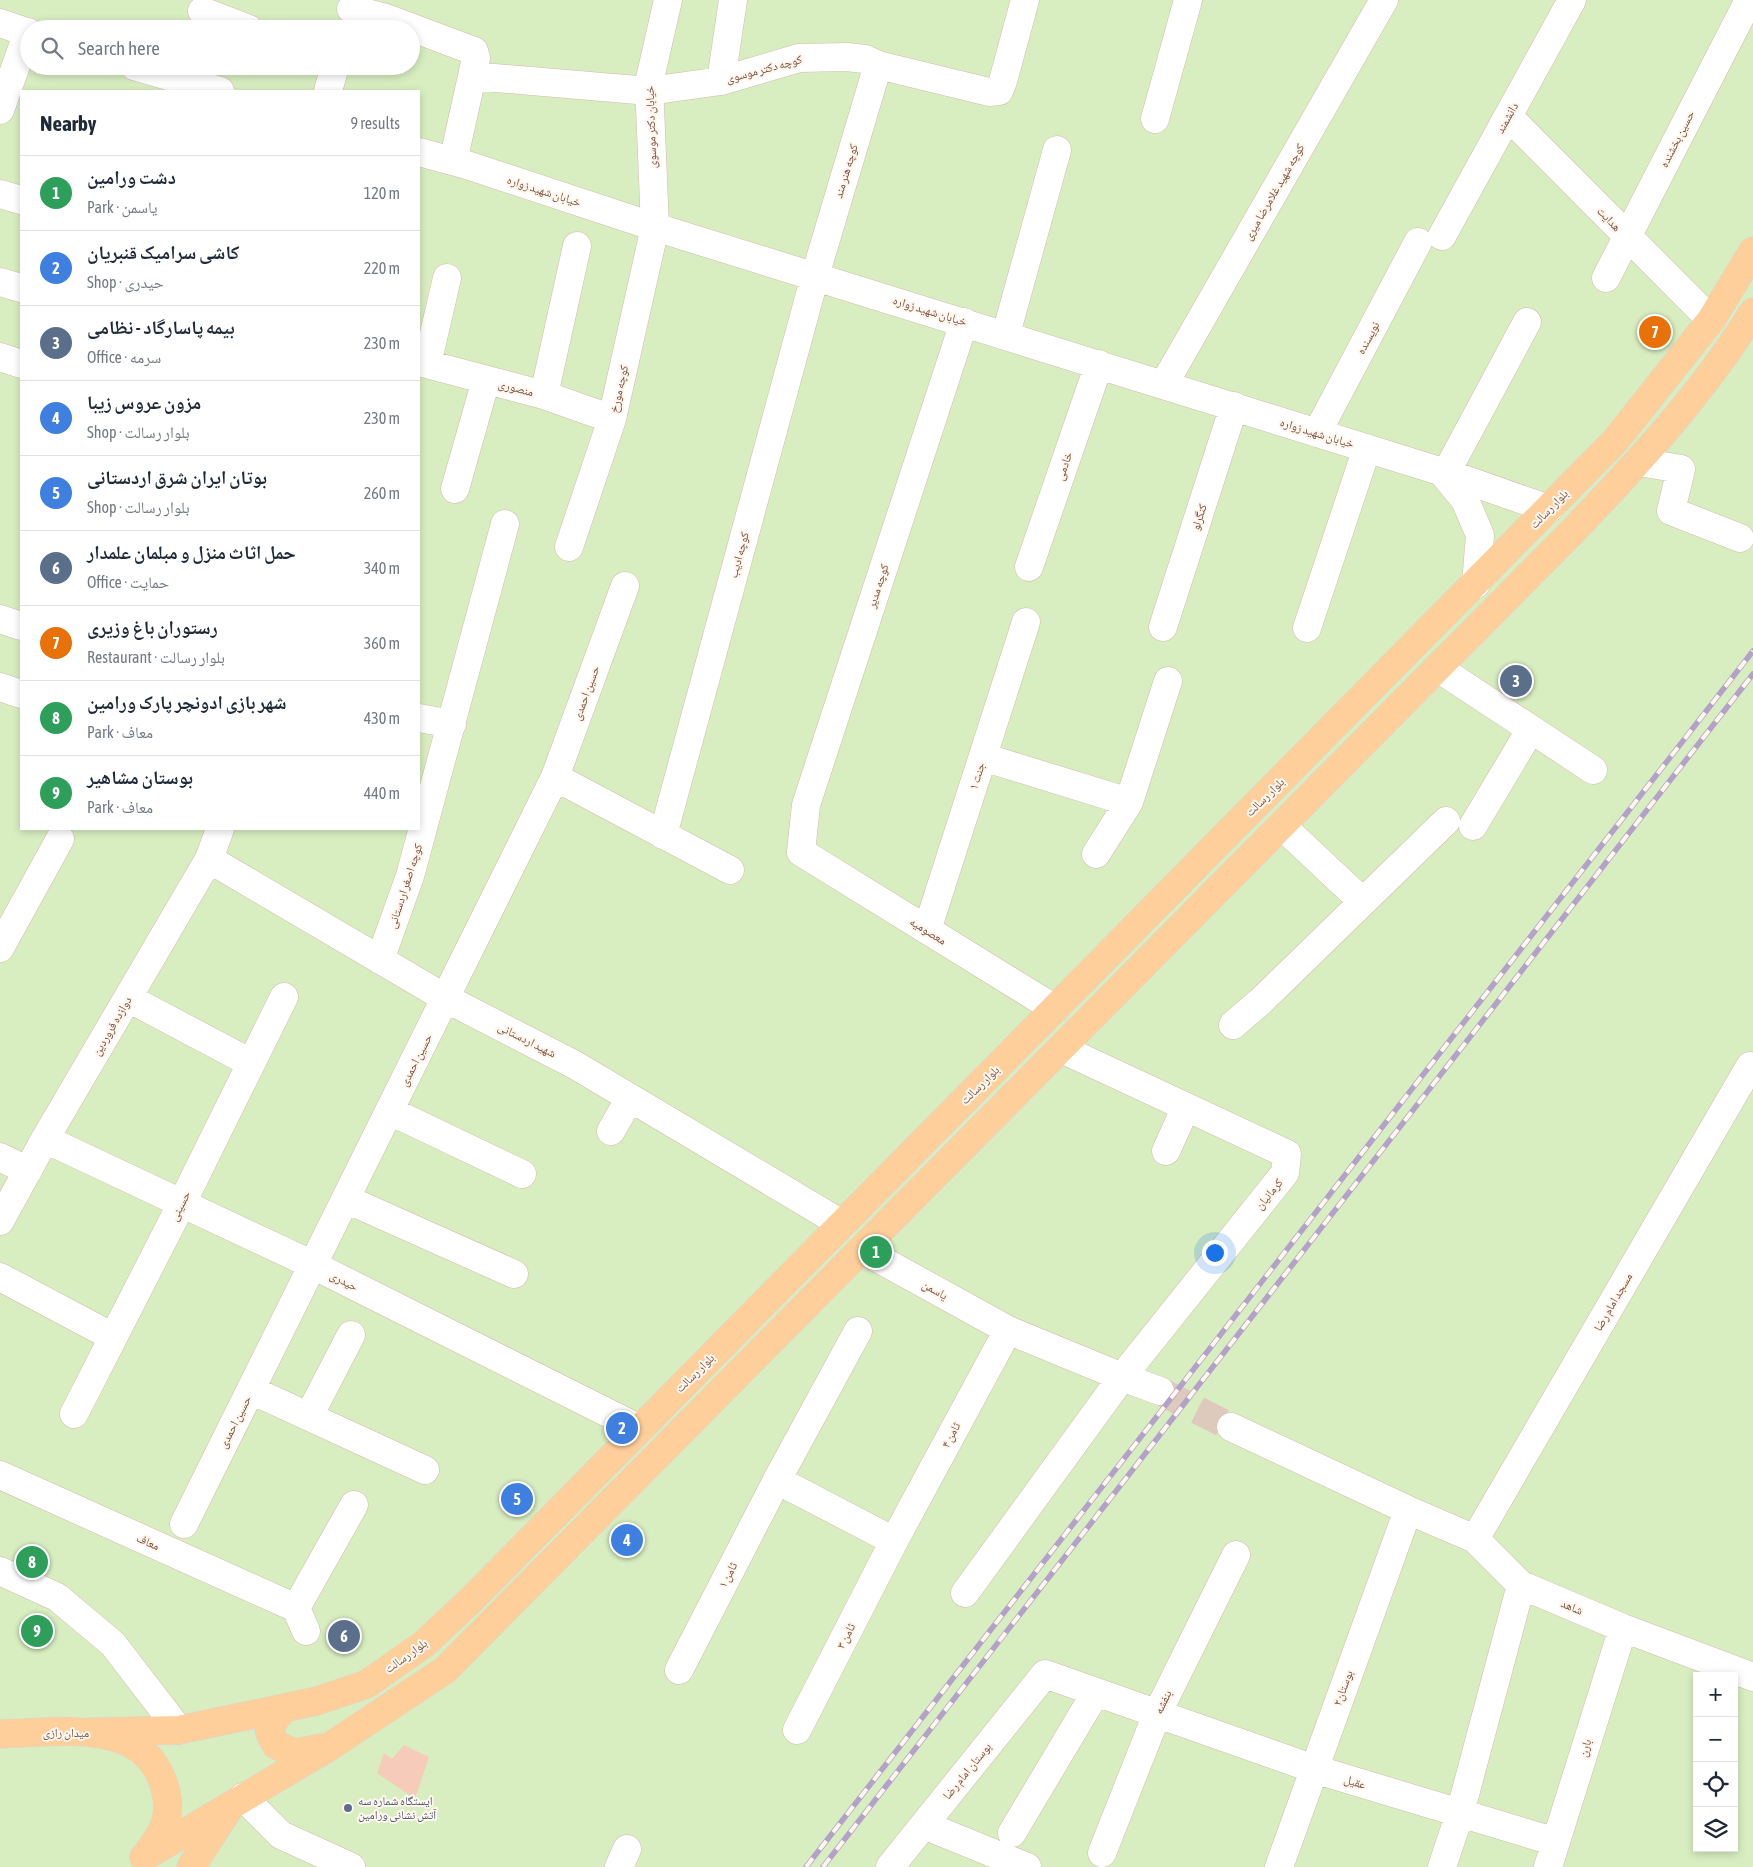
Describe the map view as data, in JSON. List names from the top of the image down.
{
  "streets": {
    "main road": ["بلوار رسالت", "میدان رازی"],
    "street": [
      "کوچه دکتر موسوی",
      "دانشمند",
      "خیابان دکتر موسوی",
      "حسین بخشنده",
      "کوچه هنر مند",
      "خیابان شهید زواره",
      "کوچه شهید غلامرضا میری",
      "هدایت",
      "نویسنده",
      "منصوری",
      "کوچه مورخ",
      "خادمی",
      "کنگرلو",
      "کوچه ادیب",
      "کوچه مدیر",
      "حسین احمدی",
      "جنت ۱",
      "کوچه اصغر اردستانی",
      "معصومیه",
      "دوازده فروردین",
      "شهید اردستانی",
      "کرمانیان",
      "حسینی",
      "حیدری",
      "یاسمن",
      "مسجد امام رضا",
      "ثامن ۴",
      "معاف",
      "ثامن ۱",
      "شاهد",
      "ثامن ۳",
      "بوستان۲",
      "بنفشه",
      "بارن",
      "بوستان امام رضا",
      "عقیل"
    ]
  },
  "crossings": [
    ["کوچه دکتر موسوی", "خیابان دکتر موسوی"],
    ["کوچه دکتر موسوی", "کوچه هنر مند"],
    ["دانشمند", "هدایت"],
    ["دانشمند", "نویسنده"],
    ["خیابان دکتر موسوی", "خیابان شهید زواره"],
    ["خیابان دکتر موسوی", "کوچه مورخ"],
    ["حسین بخشنده", "هدایت"],
    ["کوچه هنر مند", "خیابان شهید زواره"],
    ["کوچه هنر مند", "کوچه ادیب"],
    ["خیابان شهید زواره", "کوچه شهید غلامرضا میری"],
    ["خیابان شهید زواره", "نویسنده"],
    ["خیابان شهید زواره", "کوچه مورخ"],
    ["خیابان شهید زواره", "خادمی"],
    ["خیابان شهید زواره", "بلوار رسالت"],
    ["خیابان شهید زواره", "کنگرلو"],
    ["خیابان شهید زواره", "کوچه ادیب"],
    ["خیابان شهید زواره", "کوچه مدیر"],
    ["هدایت", "بلوار رسالت"],
    ["منصوری", "کوچه مورخ"],
    ["بلوار رسالت", "معصومیه"],
    ["بلوار رسالت", "شهید اردستانی"],
    ["بلوار رسالت", "حیدری"],
    ["بلوار رسالت", "میدان رازی"],
    ["کوچه مدیر", "معصومیه"],
    ["حسین احمدی", "شهید اردستانی"],
    ["حسین احمدی", "حیدری"],
    ["جنت ۱", "معصومیه"],
    ["کوچه اصغر اردستانی", "شهید اردستانی"],
    ["دوازده فروردین", "شهید اردستانی"],
    ["دوازده فروردین", "حیدری"],
    ["کرمانیان", "یاسمن"],
    ["حسینی", "حیدری"],
    ["یاسمن", "ثامن ۴"],
    ["مسجد امام رضا", "شاهد"],
    ["ثامن ۴", "ثامن ۳"],
    ["شاهد", "بوستان۲"],
    ["شاهد", "بارن"],
    ["بوستان۲", "عقیل"],
    ["بنفشه", "عقیل"],
    ["بارن", "عقیل"],
    ["بوستان امام رضا", "عقیل"]
  ],
  "places": ["ایستگاه شماره سه آتش نشانی ورامین"],
  "page": {
    "search": "Search here",
    "heading": ["Nearby", "9 results"],
    "list": [
      {
        "mark": "1",
        "name": "دشت ورامین",
        "note": "Park · یاسمن",
        "value": "120 m"
      },
      {
        "mark": "2",
        "name": "کاشی سرامیک قنبریان",
        "note": "Shop · حیدری",
        "value": "220 m"
      },
      {
        "mark": "3",
        "name": "بیمه پاسارگاد - نظامی",
        "note": "Office · سرمه",
        "value": "230 m"
      },
      {
        "mark": "4",
        "name": "مزون عروس زیبا",
        "note": "Shop · بلوار رسالت",
        "value": "230 m"
      },
      {
        "mark": "5",
        "name": "بوتان ایران شرق اردستانی",
        "note": "Shop · بلوار رسالت",
        "value": "260 m"
      },
      {
        "mark": "6",
        "name": "حمل اثاث منزل و مبلمان علمدار",
        "note": "Office · حمایت",
        "value": "340 m"
      },
      {
        "mark": "7",
        "name": "رستوران باغ وزیری",
        "note": "Restaurant · بلوار رسالت",
        "value": "360 m"
      },
      {
        "mark": "8",
        "name": "شهر بازی ادونچر پارک ورامین",
        "note": "Park · معاف",
        "value": "430 m"
      },
      {
        "mark": "9",
        "name": "بوستان مشاهیر",
        "note": "Park · معاف",
        "value": "440 m"
      }
    ],
    "pins": [
      "7",
      "3",
      "1",
      "2",
      "5",
      "4",
      "8",
      "9",
      "6"
    ],
    "map_buttons": ["+", "−"]
  }
}
